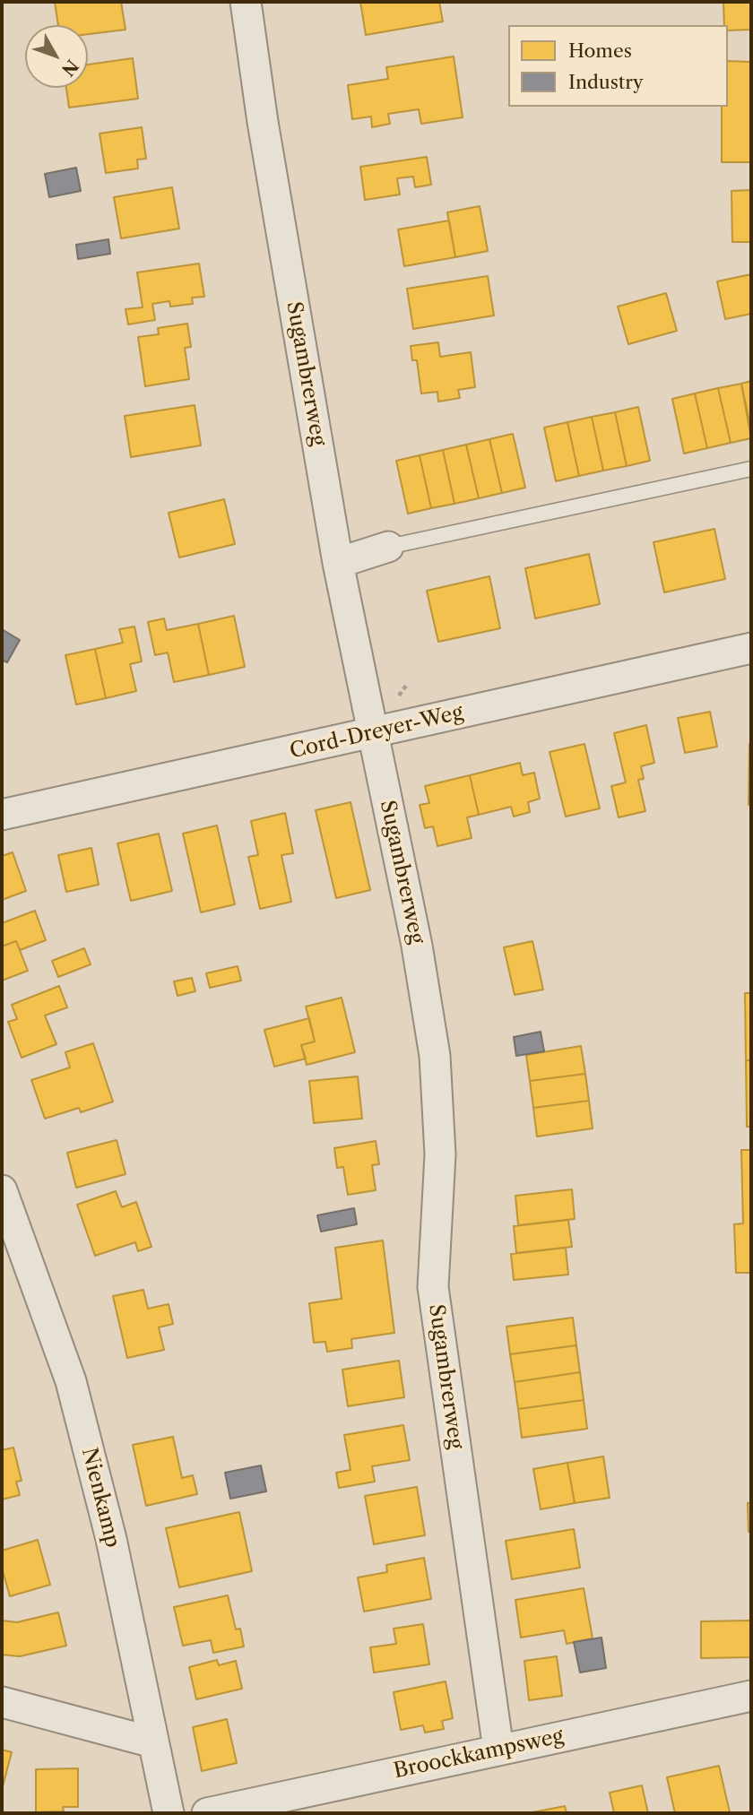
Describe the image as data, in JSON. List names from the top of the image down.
{
  "streets": {
    "street": [
      "Sugambrerweg",
      "Cord-Dreyer-Weg",
      "Nienkamp",
      "Broockkampsweg"
    ]
  },
  "crossings": [
    ["Sugambrerweg", "Cord-Dreyer-Weg"],
    ["Sugambrerweg", "Broockkampsweg"]
  ],
  "legend": ["Homes", "Industry"],
  "north": "bottom right"
}
